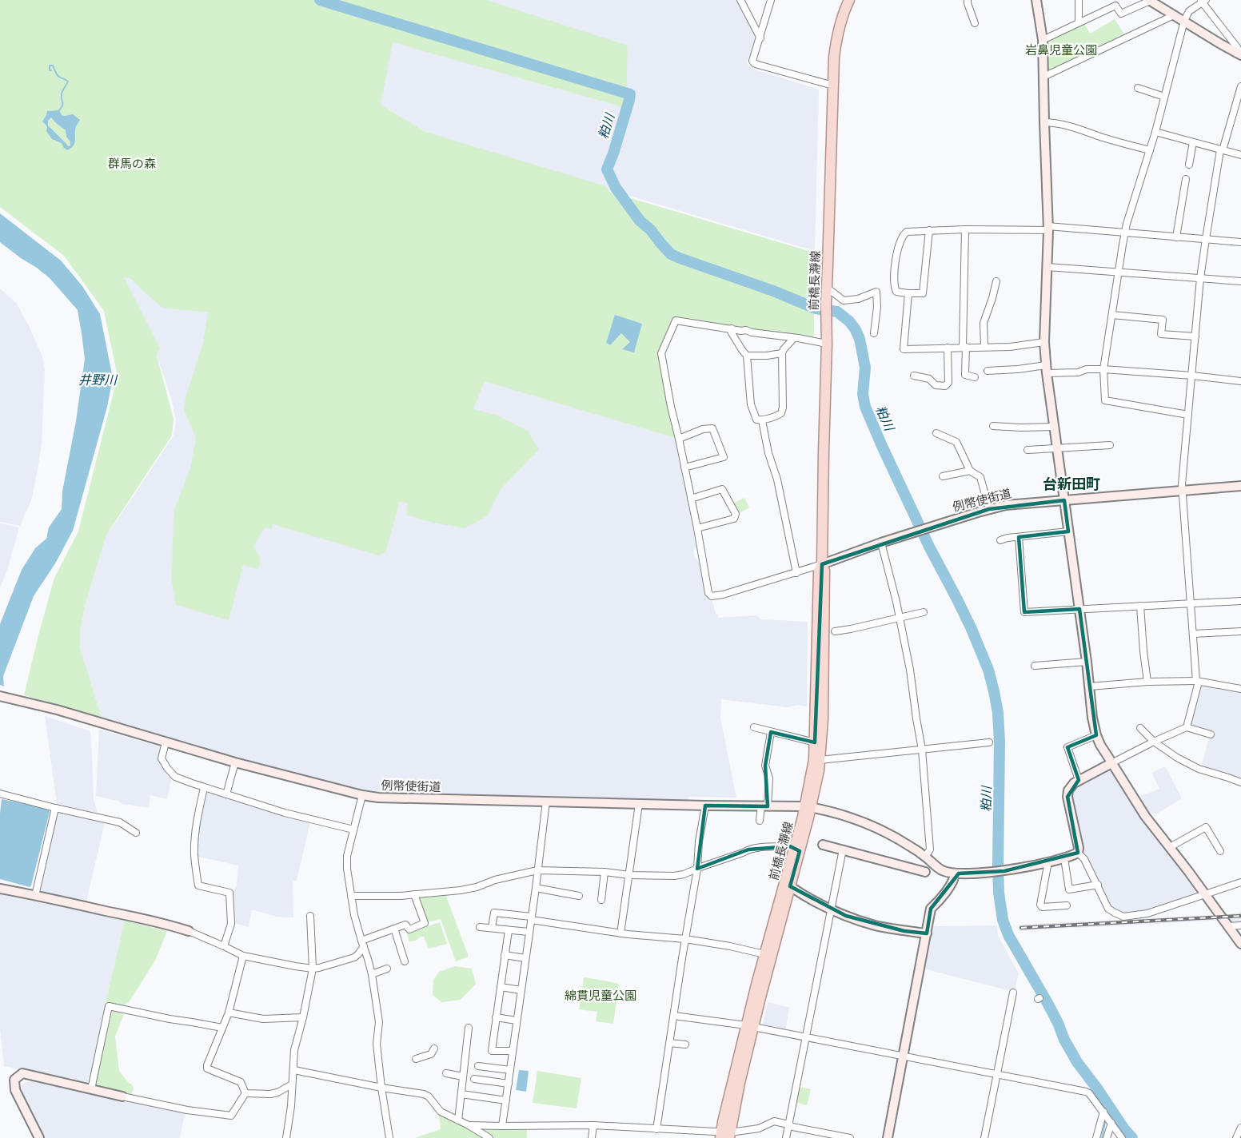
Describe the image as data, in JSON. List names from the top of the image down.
{
  "streets": {
    "main road": ["前橋長瀞線"],
    "street": ["例幣使街道"]
  },
  "crossings": [
    ["前橋長瀞線", "例幣使街道"]
  ],
  "districts": ["台新田町"],
  "water": ["粕川", "井野川"],
  "parks": ["岩鼻児童公園", "群馬の森", "綿貫児童公園"]
}
